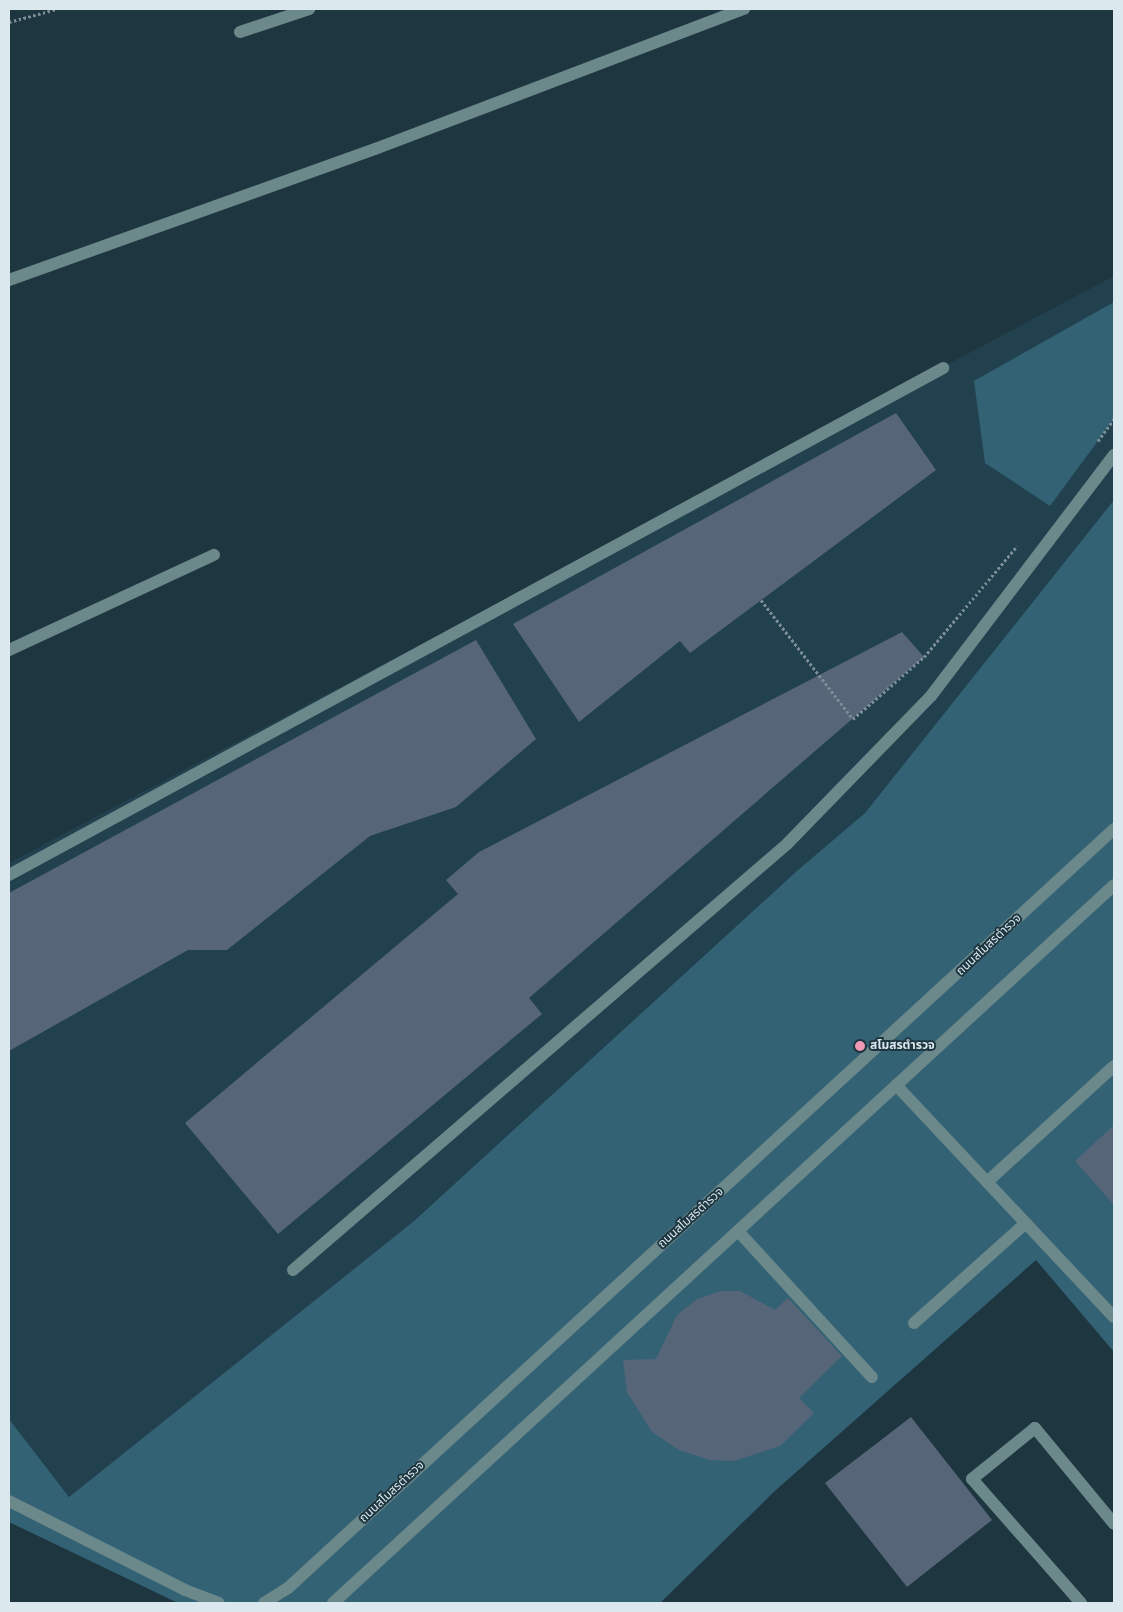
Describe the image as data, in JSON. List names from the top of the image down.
{
  "streets": {
    "street": ["ถนนสโมสรตำรวจ"]
  },
  "places": ["สโมสรตำรวจ"]
}
